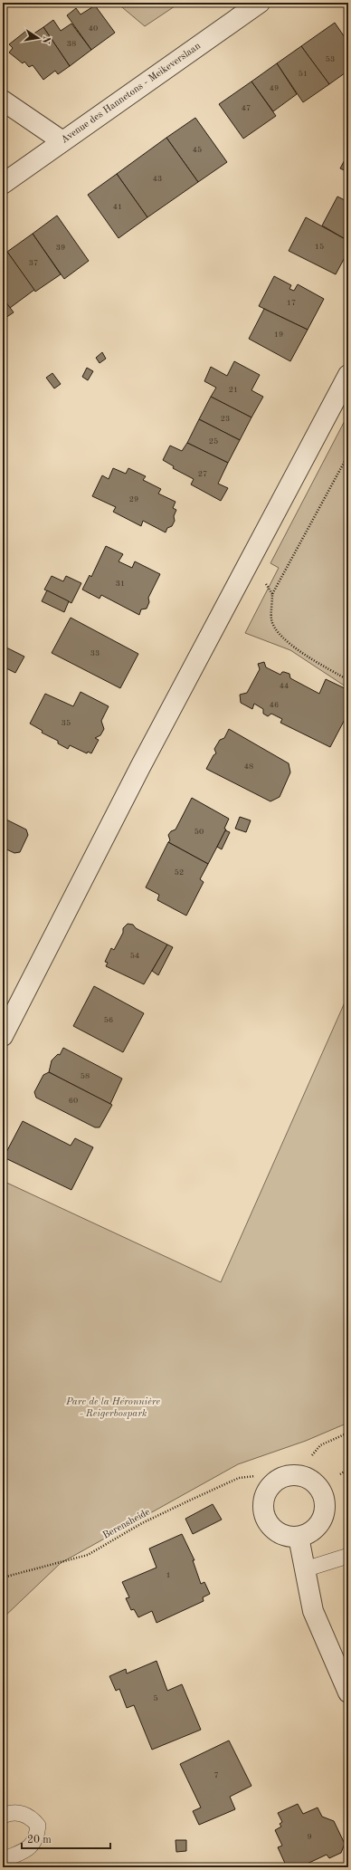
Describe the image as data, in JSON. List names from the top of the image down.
{
  "streets": {
    "street": ["Avenue des Hannetons - Meikeverslaan"],
    "path": ["Berensheide"]
  },
  "parks": ["Parc de la Héronnière - Reigerbospark"],
  "house_numbers": [
    "40",
    "38",
    "53",
    "51",
    "49",
    "47",
    "45",
    "43",
    "41",
    "15",
    "39",
    "37",
    "17",
    "19",
    "21",
    "23",
    "25",
    "27",
    "29",
    "31",
    "33",
    "44",
    "46",
    "35",
    "48",
    "50",
    "52",
    "54",
    "56",
    "58",
    "60",
    "1",
    "5",
    "7",
    "9"
  ],
  "scale_bar": "20 m",
  "north": "right"
}
